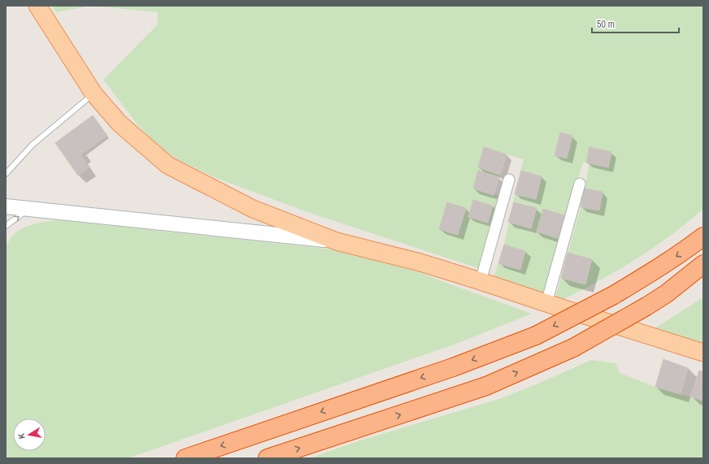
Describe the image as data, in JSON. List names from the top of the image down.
{
  "scale_bar": "50 m",
  "north": "left"
}
